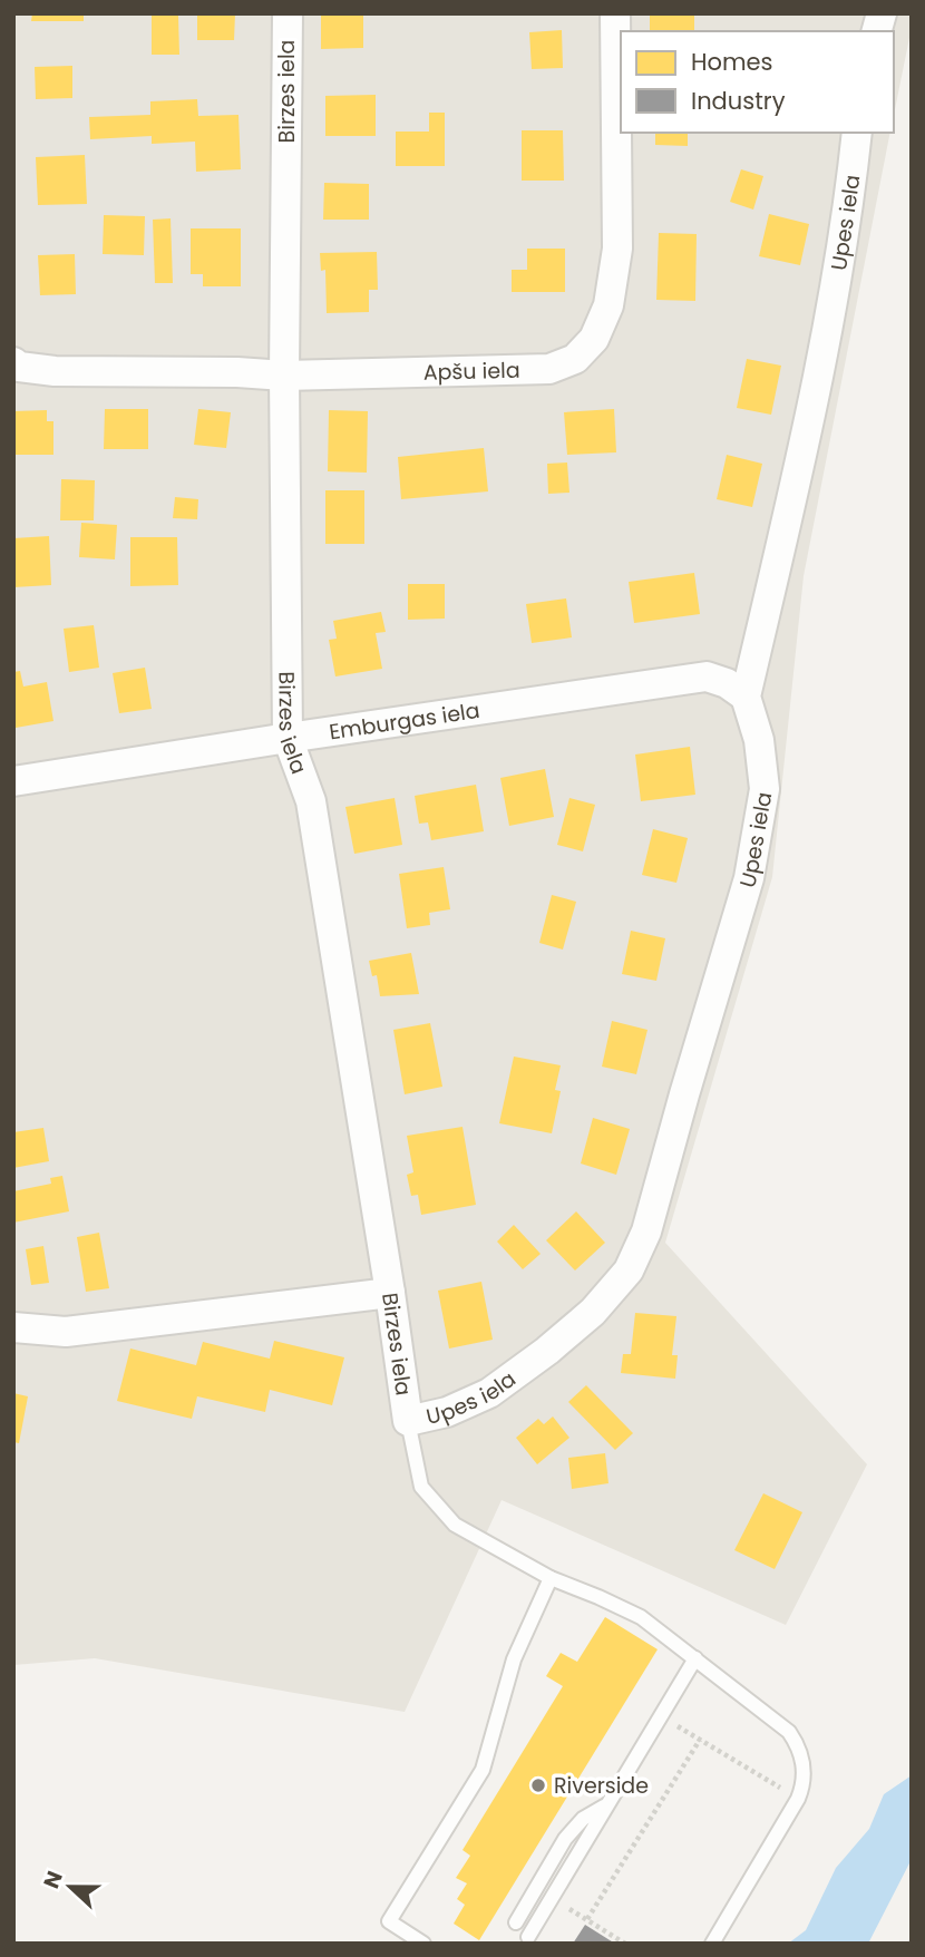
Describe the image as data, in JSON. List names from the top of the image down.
{
  "streets": {
    "street": [
      "Birzes iela",
      "Upes iela",
      "Apšu iela",
      "Emburgas iela"
    ]
  },
  "crossings": [
    ["Birzes iela", "Upes iela"],
    ["Birzes iela", "Apšu iela"],
    ["Birzes iela", "Emburgas iela"],
    ["Upes iela", "Emburgas iela"]
  ],
  "places": ["Riverside"],
  "legend": ["Homes", "Industry"],
  "north": "left"
}
